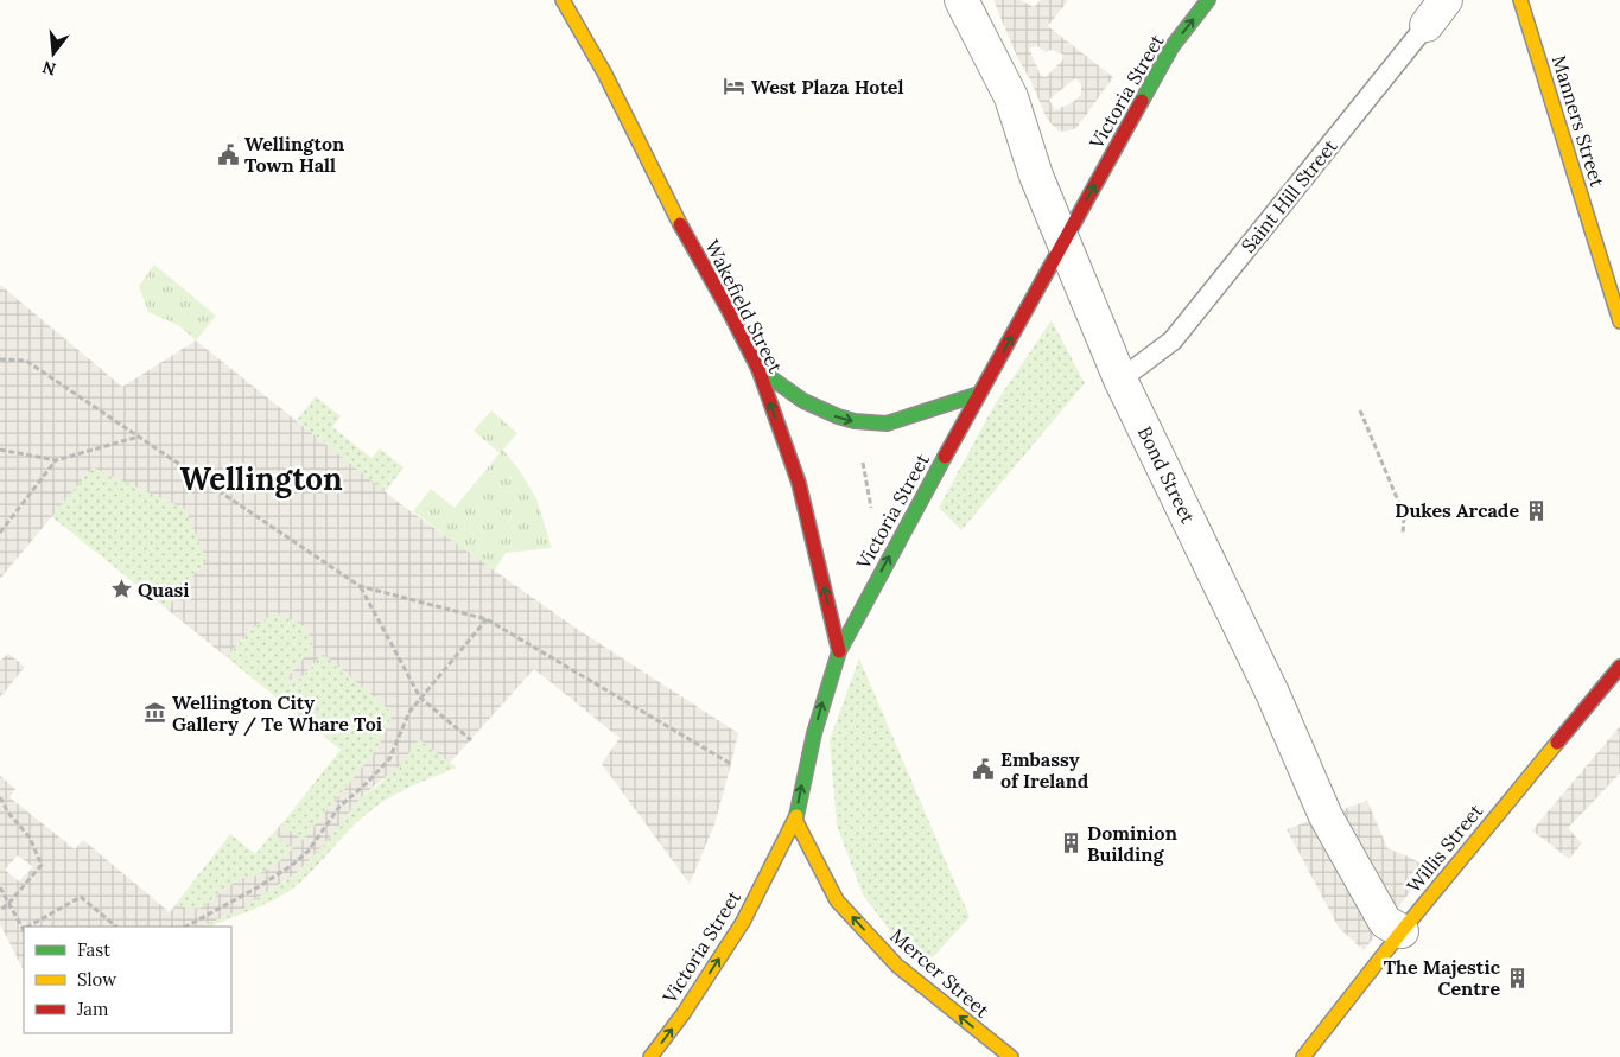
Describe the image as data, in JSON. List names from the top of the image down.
{
  "streets": {
    "main road": [
      "Victoria Street",
      "Manners Street",
      "Wakefield Street",
      "Willis Street",
      "Mercer Street"
    ],
    "street": ["Bond Street"],
    "lane": ["Saint Hill Street"]
  },
  "crossings": [
    ["Victoria Street", "Wakefield Street"],
    ["Victoria Street", "Bond Street"],
    ["Victoria Street", "Mercer Street"],
    ["Saint Hill Street", "Bond Street"],
    ["Bond Street", "Willis Street"]
  ],
  "one_way": ["Victoria Street", "Wakefield Street", "Mercer Street"],
  "districts": ["Wellington"],
  "places": {
    "hotel": ["West Plaza Hotel"],
    "public building": ["Wellington Town Hall", "Embassy of Ireland"],
    "building": ["Dukes Arcade", "Dominion Building", "The Majestic Centre"],
    "place": ["Quasi"],
    "museum": ["Wellington City Gallery / Te Whare Toi"]
  },
  "legend": ["Fast", "Slow", "Jam"],
  "north": "bottom"
}
